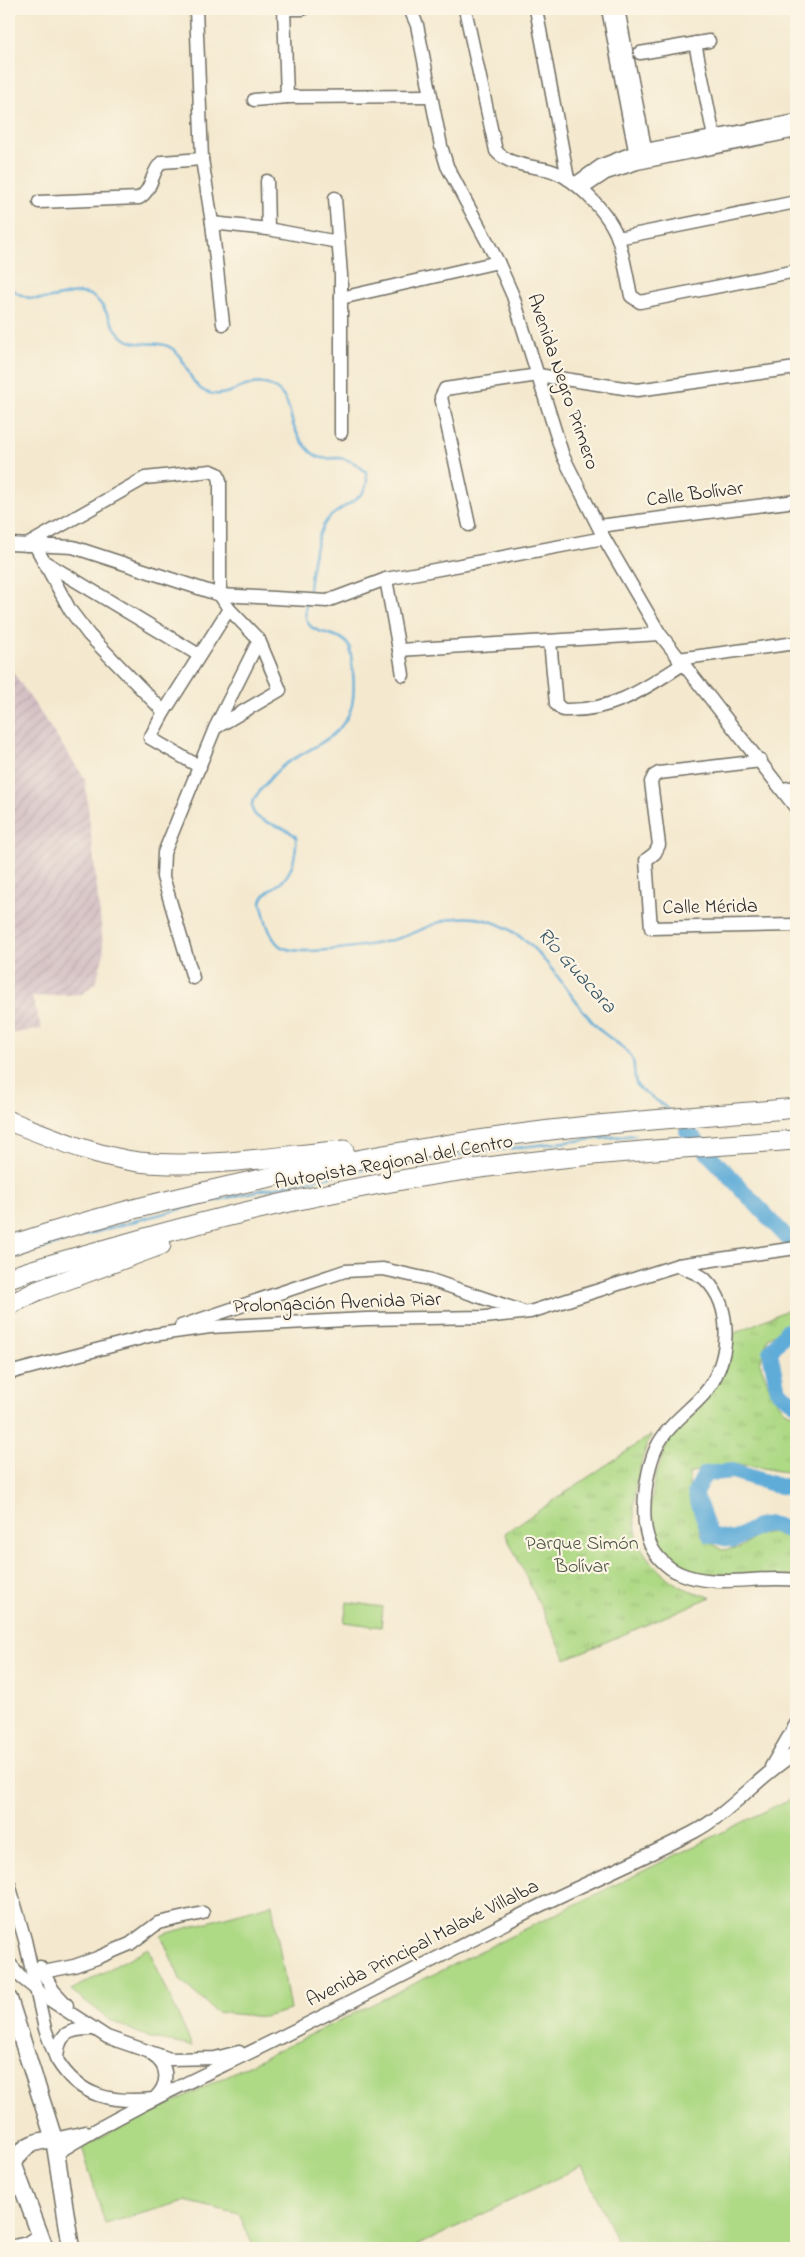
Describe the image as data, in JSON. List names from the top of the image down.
{
  "streets": {
    "highway": ["Autopista Regional del Centro"],
    "street": [
      "Avenida Negro Primero",
      "Calle Bolívar",
      "Calle Mérida",
      "Prolongación Avenida Piar",
      "Avenida Principal Malavé Villalba"
    ]
  },
  "crossings": [
    ["Avenida Negro Primero", "Calle Bolívar"],
    ["Avenida Negro Primero", "Calle Mérida"]
  ],
  "water": ["Río Guacara"],
  "parks": ["Parque Simón Bolívar"]
}
